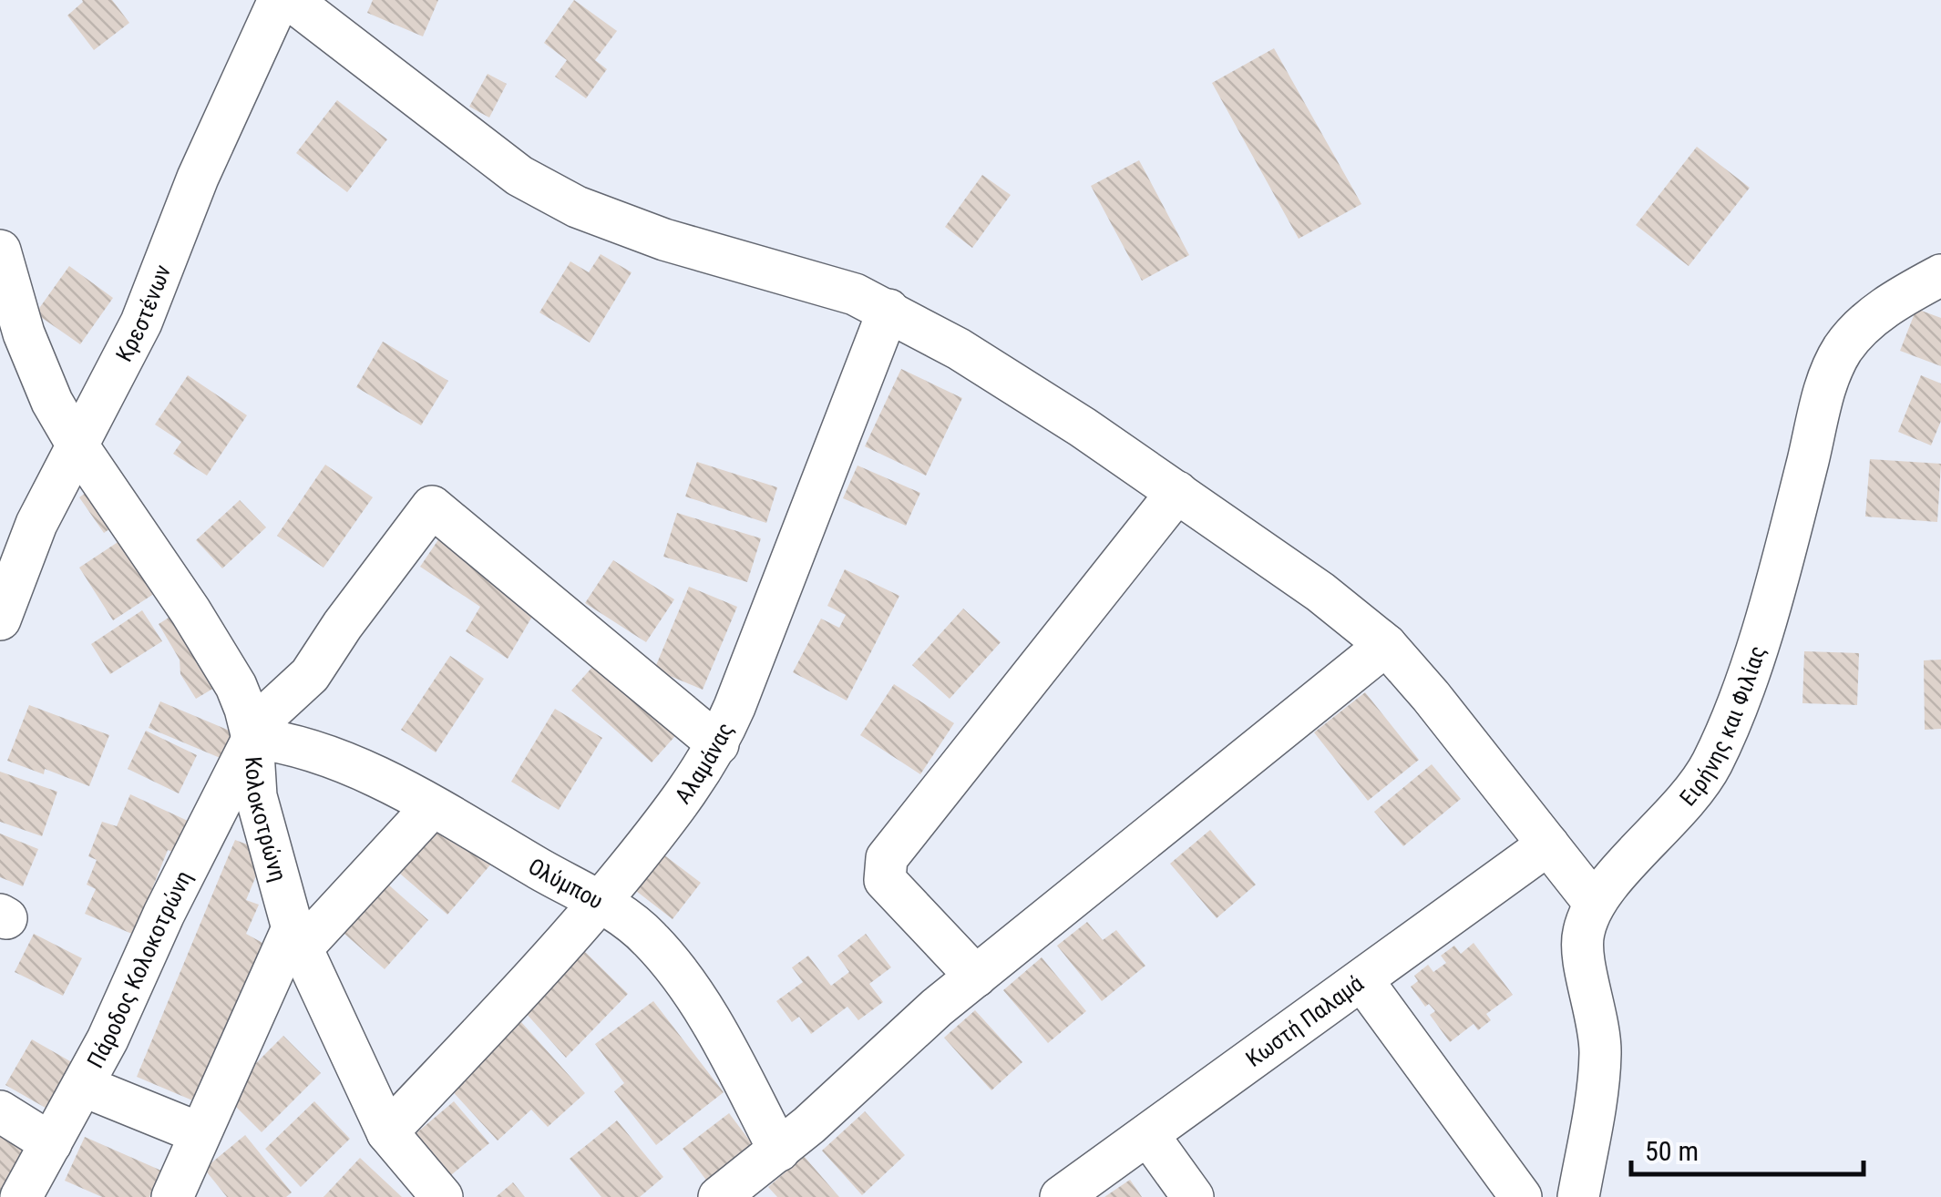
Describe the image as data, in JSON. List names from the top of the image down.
{
  "streets": {
    "street": [
      "Κρεστένων",
      "Ειρήνης και Φιλίας",
      "Αλαμάνας",
      "Κολοκοτρώνη",
      "Ολύμπου",
      "Πάροδος Κολοκοτρώνη",
      "Κωστή Παλαμά"
    ]
  },
  "crossings": [
    ["Κρεστένων", "Κολοκοτρώνη"],
    ["Αλαμάνας", "Κολοκοτρώνη"],
    ["Αλαμάνας", "Ολύμπου"],
    ["Αλαμάνας", "Πάροδος Κολοκοτρώνη"],
    ["Κολοκοτρώνη", "Ολύμπου"],
    ["Κολοκοτρώνη", "Πάροδος Κολοκοτρώνη"],
    ["Ολύμπου", "Πάροδος Κολοκοτρώνη"]
  ],
  "scale_bar": "50 m"
}
